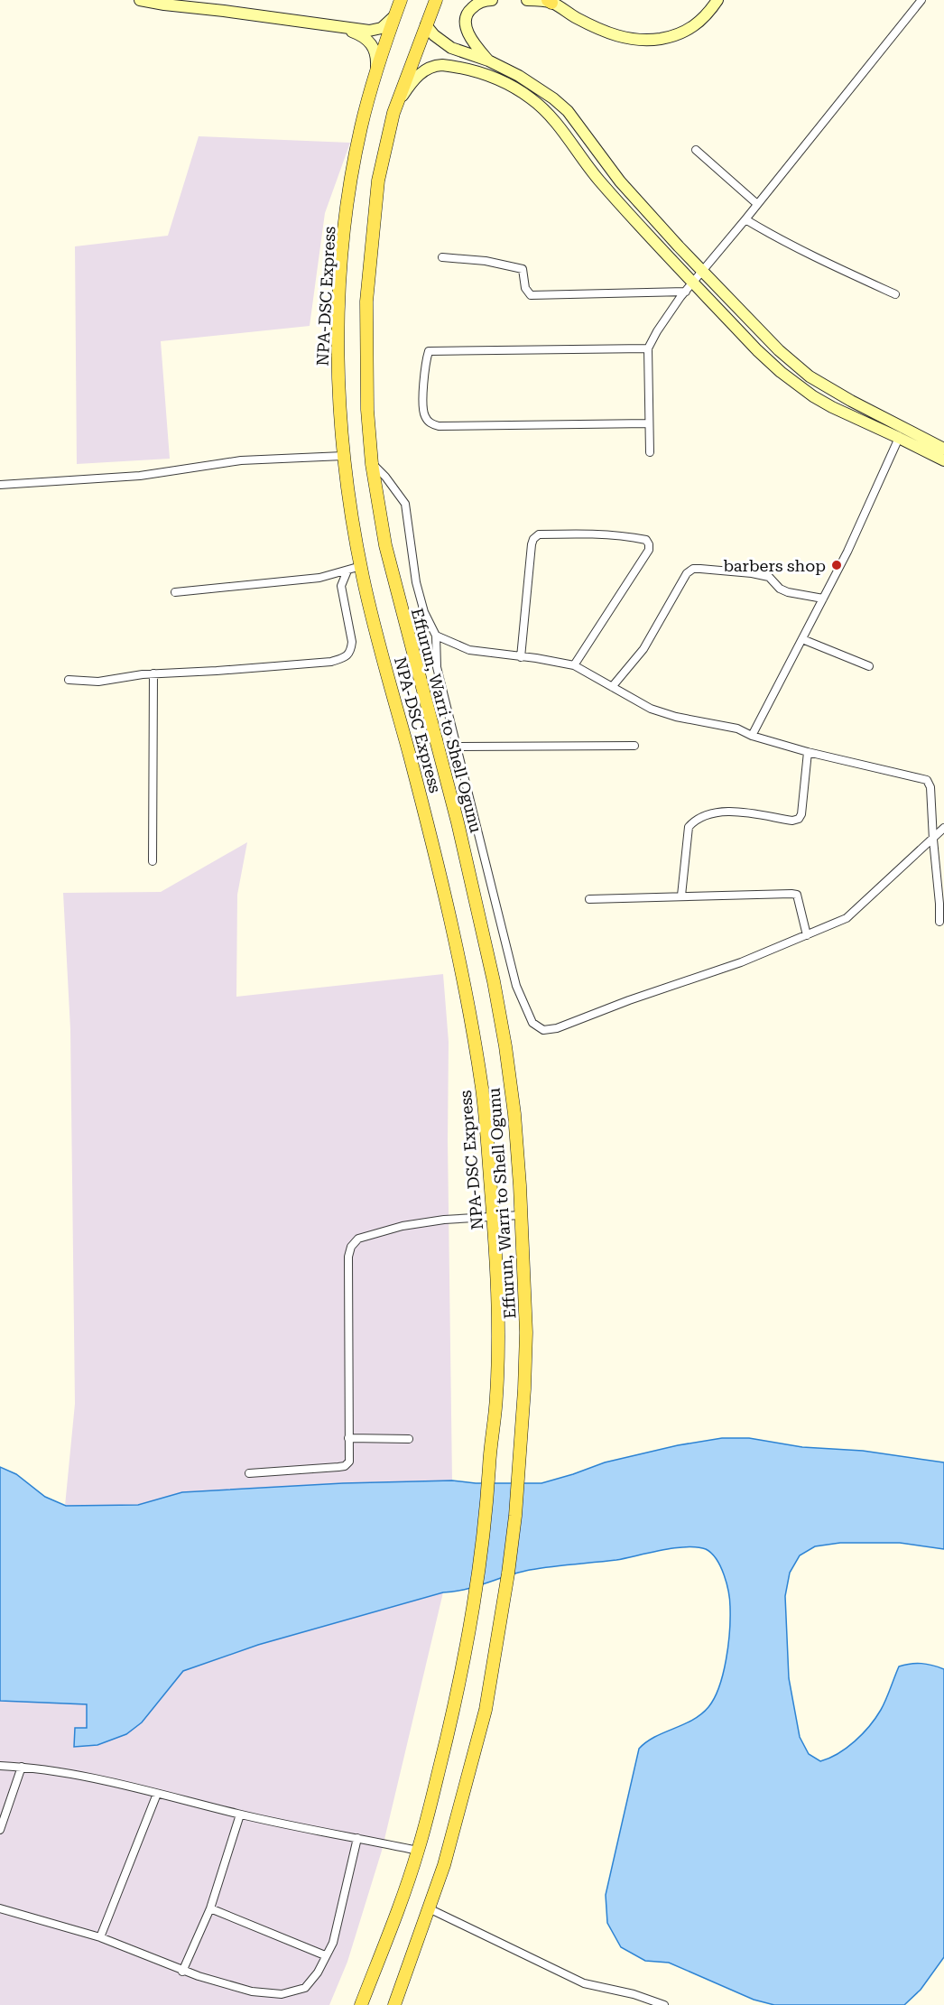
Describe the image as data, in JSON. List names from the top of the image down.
{
  "streets": {
    "main road": ["NPA-DSC Express", "Effurun, Warri to Shell Ogunu"]
  },
  "places": ["barbers shop"]
}
